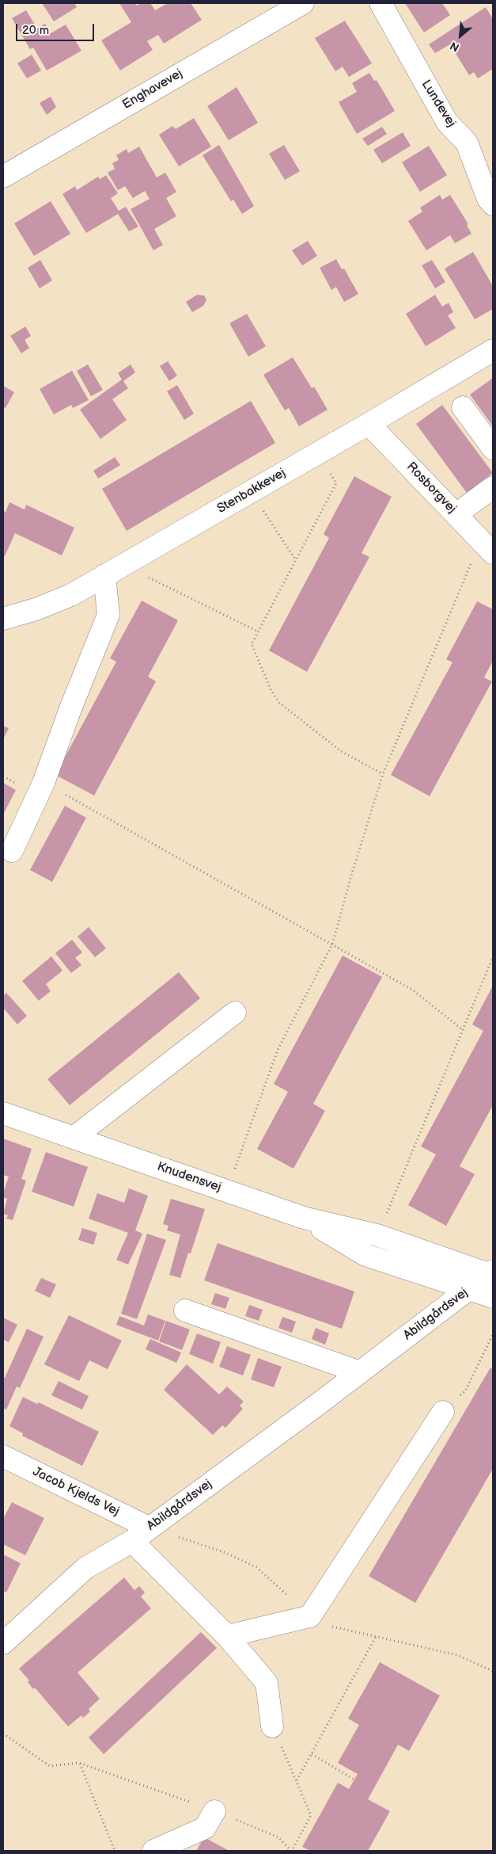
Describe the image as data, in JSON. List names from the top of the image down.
{
  "streets": {
    "street": [
      "Enghavevej",
      "Lundevej",
      "Rosborgvej",
      "Stenbakkevej",
      "Knudensvej",
      "Abildgårdsvej",
      "Jacob Kjelds Vej"
    ]
  },
  "crossings": [
    ["Rosborgvej", "Stenbakkevej"],
    ["Knudensvej", "Abildgårdsvej"],
    ["Abildgårdsvej", "Jacob Kjelds Vej"]
  ],
  "scale_bar": "20 m",
  "north": "bottom left"
}
